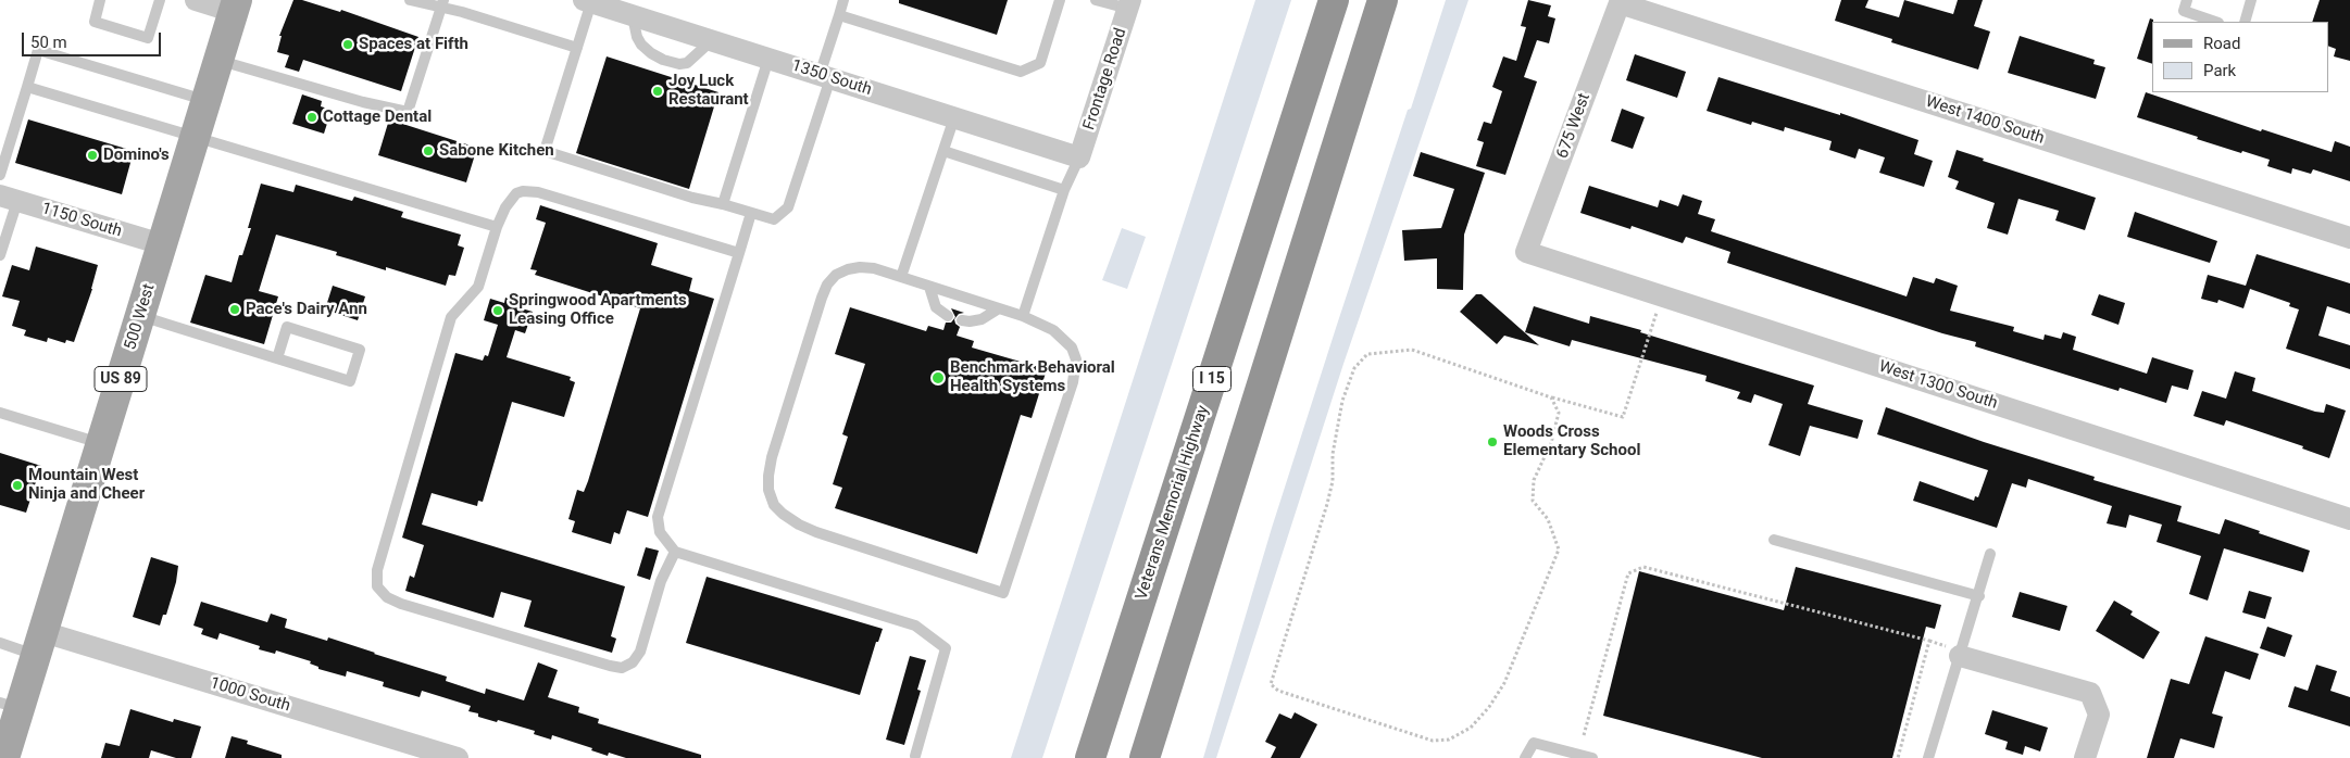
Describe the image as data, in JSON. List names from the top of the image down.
{
  "streets": {
    "highway": ["I 15", "Veterans Memorial Highway"],
    "main road": ["500 West", "US 89"],
    "street": [
      "1350 South",
      "Frontage Road",
      "West 1400 South",
      "675 West",
      "1150 South",
      "West 1300 South",
      "1000 South"
    ]
  },
  "crossings": [
    ["1350 South", "Frontage Road"],
    ["West 1400 South", "675 West"],
    ["675 West", "West 1300 South"],
    ["1150 South", "500 West"],
    ["500 West", "1000 South"]
  ],
  "places": [
    "Spaces at Fifth",
    "Joy Luck Restaurant",
    "Cottage Dental",
    "Sabone Kitchen",
    "Domino's",
    "Pace's Dairy Ann",
    "Springwood Apartments Leasing Office",
    "Benchmark Behavioral Health Systems",
    "Woods Cross Elementary School",
    "Mountain West Ninja and Cheer"
  ],
  "legend": ["Road", "Park"],
  "scale_bar": "50 m"
}
